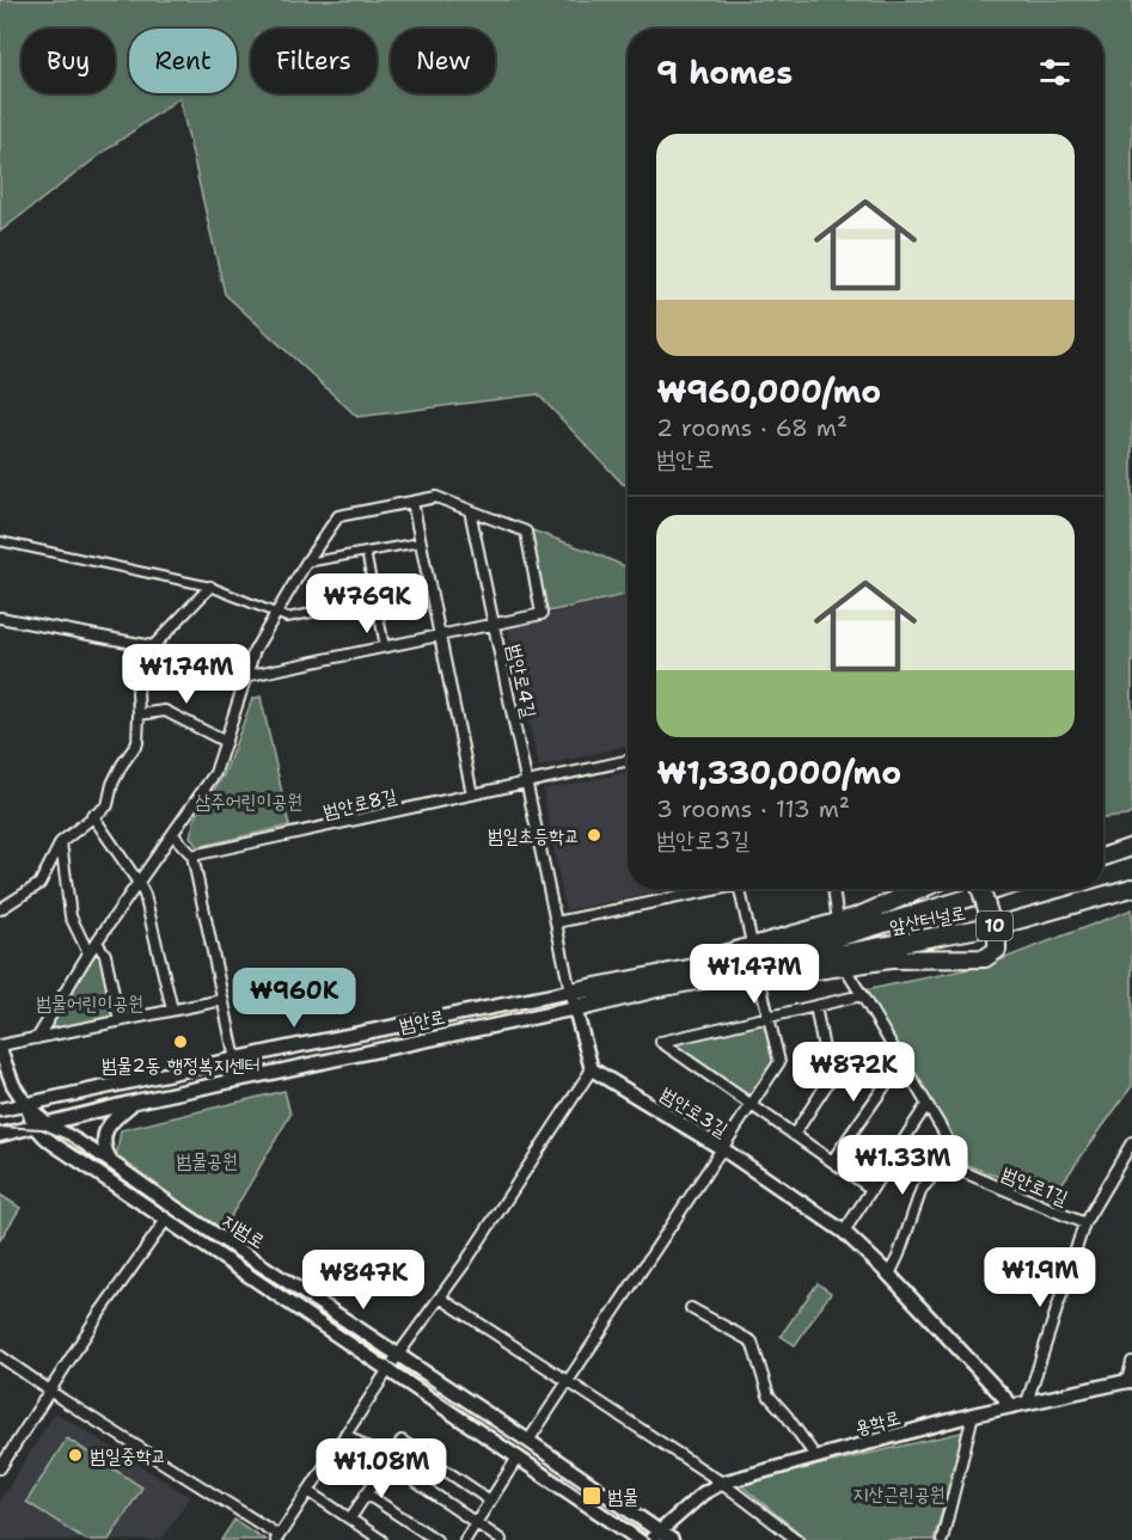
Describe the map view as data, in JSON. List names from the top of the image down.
{
  "streets": {
    "highway": ["앞산터널로", "10", "범안로"],
    "main road": ["범안로3길", "지범로", "용학로"],
    "street": ["범안로4길", "범안로8길", "범안로1길"]
  },
  "crossings": [
    ["범안로4길", "범안로8길"],
    ["범안로4길", "범안로"],
    ["앞산터널로", "범안로"],
    ["범안로", "지범로"],
    ["범안로3길", "용학로"],
    ["지범로", "용학로"]
  ],
  "parks": [
    "삼주어린이공원",
    "범물어린이공원",
    "범물공원",
    "지산근린공원"
  ],
  "places": {
    "other": ["범일초등학교", "범물2동 행정복지센터", "범일중학교"],
    "transit": ["범물"]
  },
  "page": {
    "chip": [
      "Buy",
      "Rent",
      "Filters",
      "New"
    ],
    "heading": "9 homes",
    "list": [
      {
        "name": "₩960,000/mo",
        "note": "2 rooms · 68 m² · 범안로"
      },
      {
        "name": "₩1,330,000/mo",
        "note": "3 rooms · 113 m² · 범안로3길"
      }
    ],
    "price": [
      "₩769K",
      "₩1.74M",
      "₩1.47M",
      "₩960K",
      "₩872K",
      "₩1.33M",
      "₩1.9M",
      "₩847K",
      "₩1.08M"
    ]
  }
}
